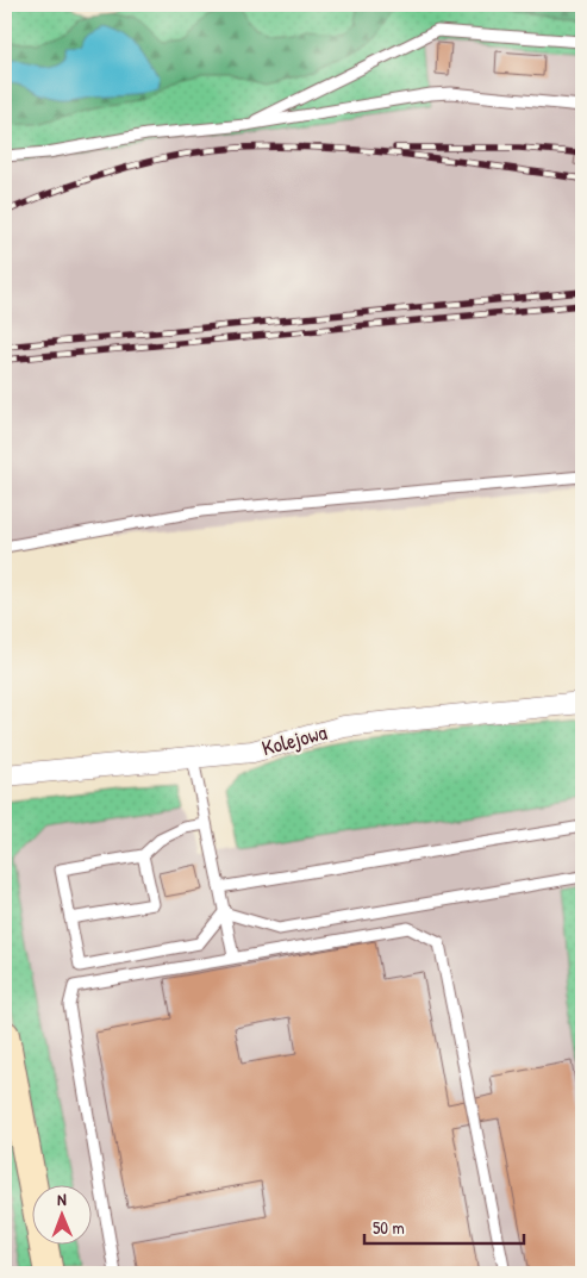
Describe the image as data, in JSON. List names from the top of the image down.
{
  "streets": {
    "street": ["Kolejowa"]
  },
  "scale_bar": "50 m",
  "north": "top"
}
